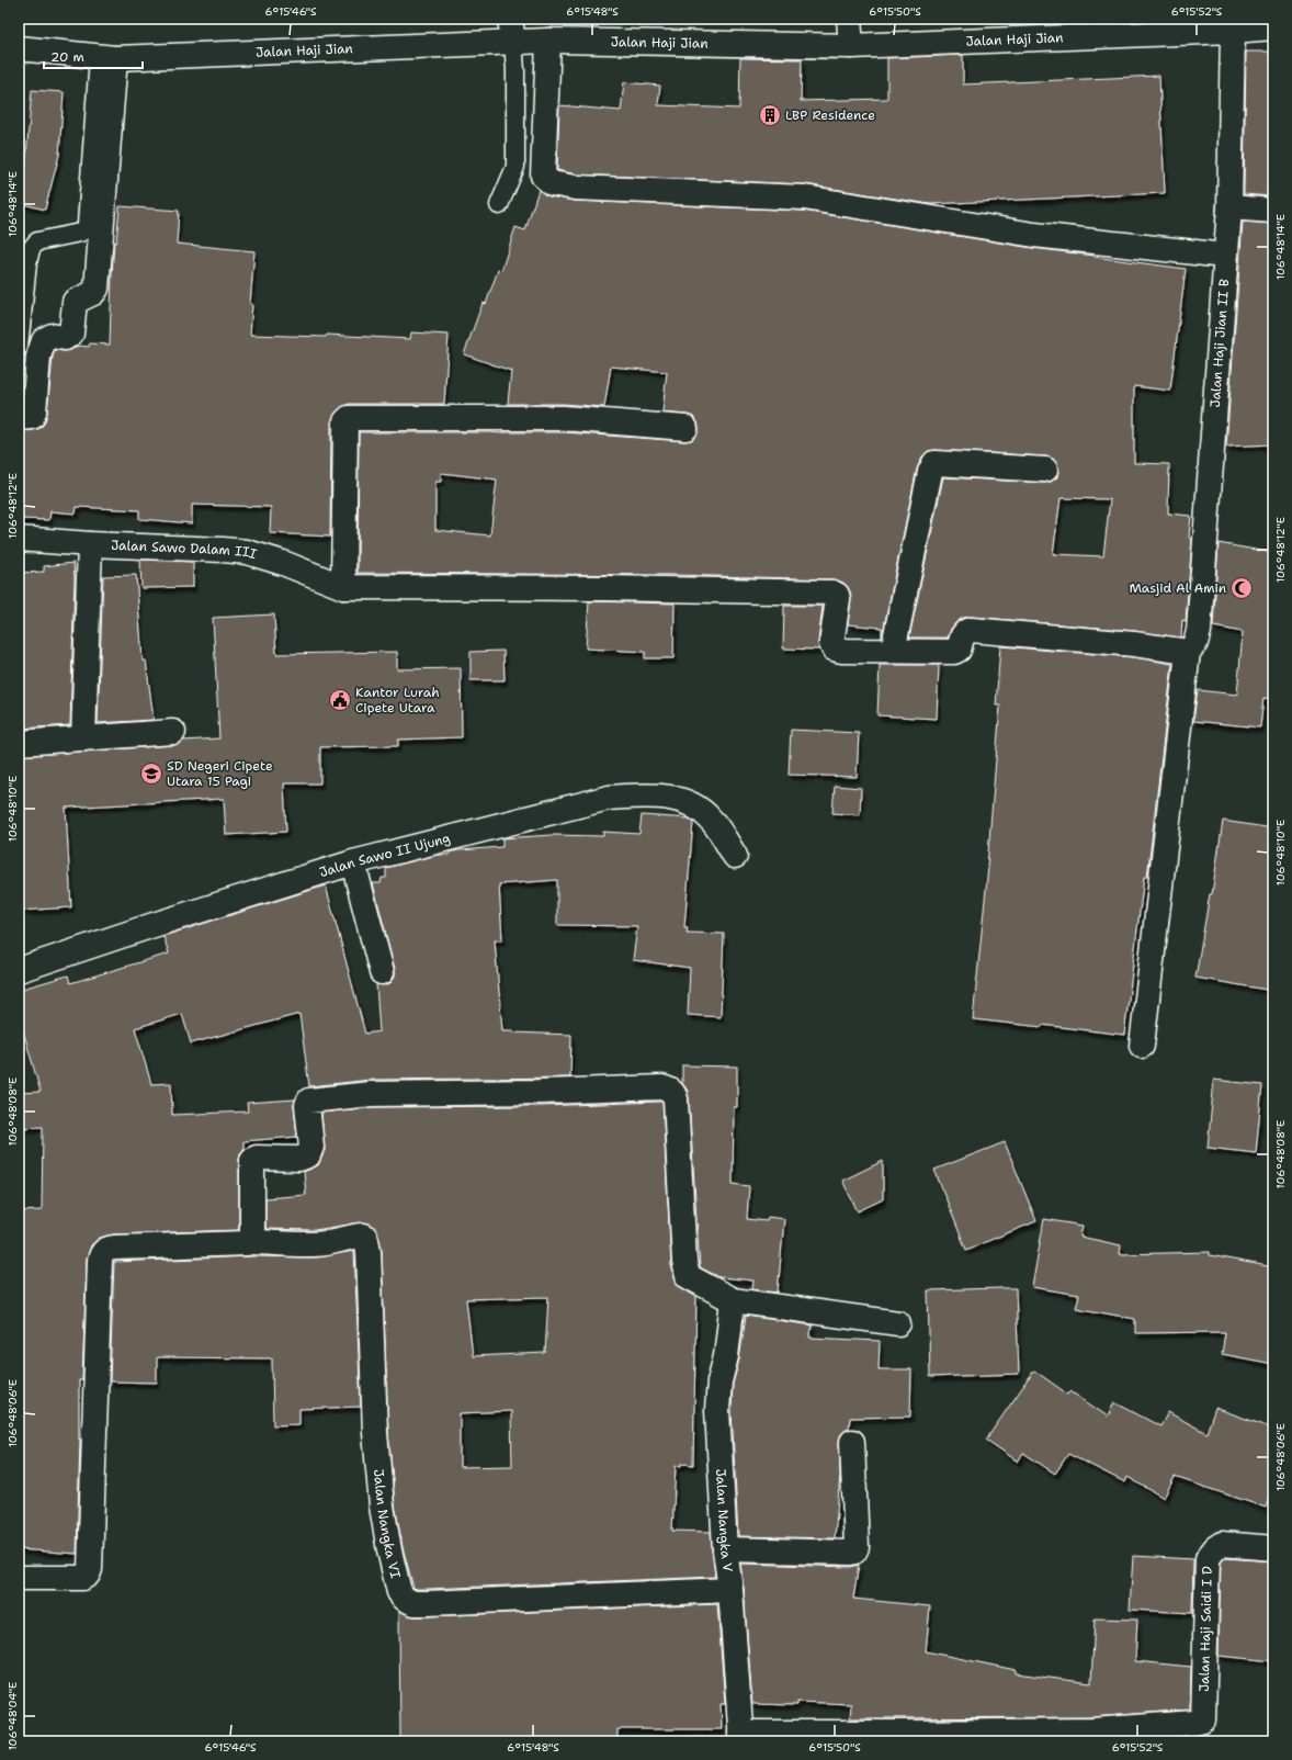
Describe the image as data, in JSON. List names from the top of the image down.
{
  "streets": {
    "street": [
      "Jalan Haji Jian",
      "Jalan Haji Jian II B",
      "Jalan Sawo Dalam III",
      "Jalan Sawo II Ujung",
      "Jalan Nangka V",
      "Jalan Nangka VI",
      "Jalan Haji Saidi I D"
    ]
  },
  "crossings": [
    ["Jalan Haji Jian", "Jalan Haji Jian II B"],
    ["Jalan Nangka V", "Jalan Nangka VI"],
    ["Jalan Nangka V", "Jalan Haji Saidi I D"]
  ],
  "places": {
    "building": ["LBP Residence"],
    "mosque": ["Masjid Al Amin"],
    "public building": ["Kantor Lurah Cipete Utara"],
    "school or university": ["SD Negeri Cipete Utara 15 Pagi"]
  },
  "scale_bar": "20 m",
  "coordinates": [
    "6°15'46\"S",
    "6°15'48\"S",
    "6°15'50\"S",
    "6°15'52\"S",
    "106°48'14\"E",
    "106°48'12\"E",
    "106°48'10\"E",
    "106°48'08\"E",
    "106°48'06\"E",
    "106°48'04\"E"
  ]
}
